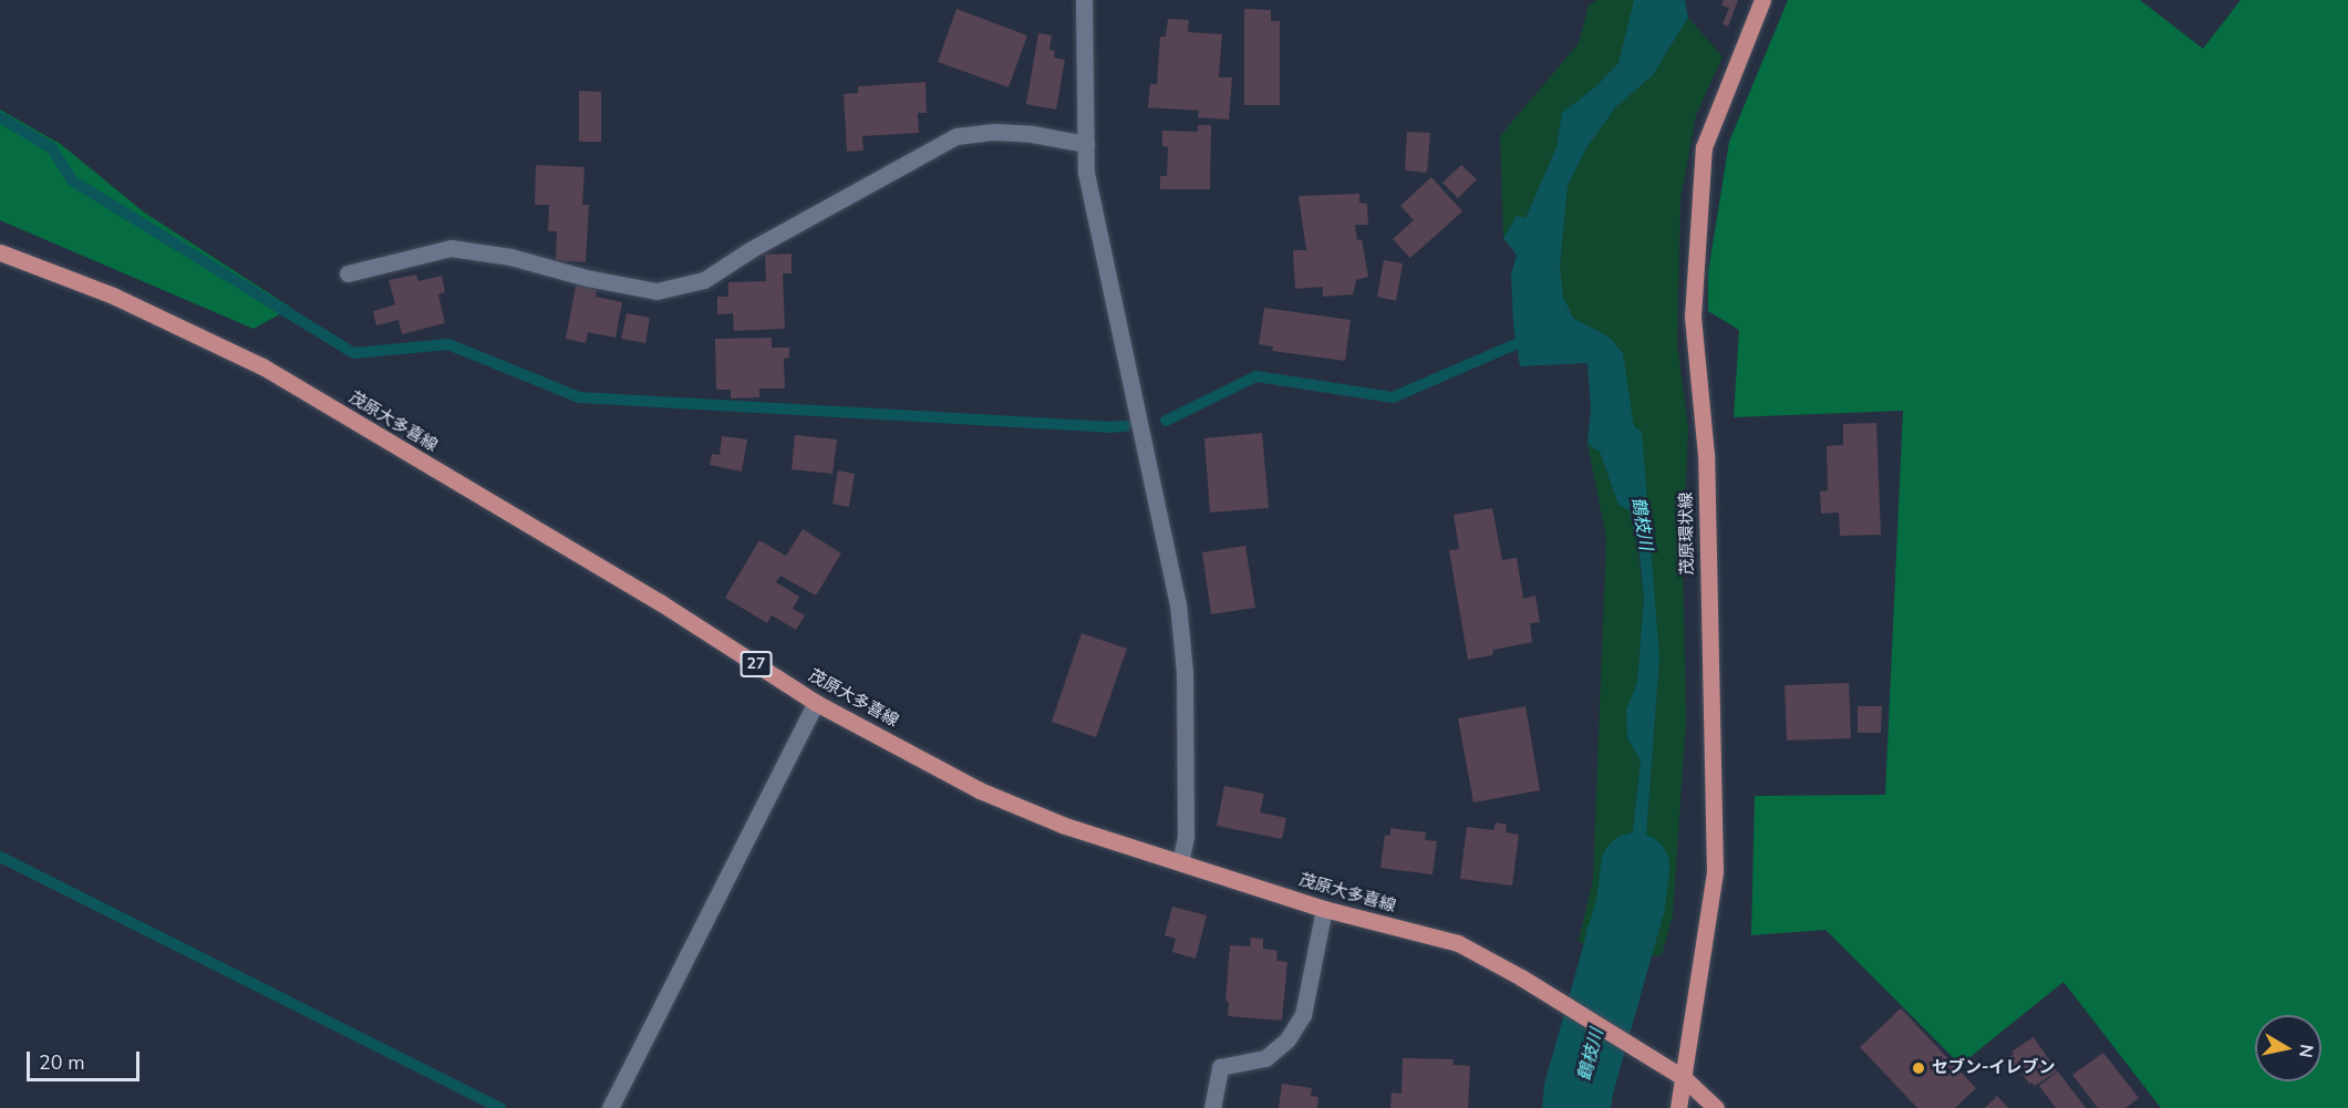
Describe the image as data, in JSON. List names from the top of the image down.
{
  "streets": {
    "main road": ["茂原大多喜線", "茂原環状線", "27"]
  },
  "crossings": [
    ["茂原大多喜線", "茂原環状線"]
  ],
  "water": ["鶴枝川"],
  "places": ["セブン-イレブン"],
  "scale_bar": "20 m",
  "north": "right"
}
